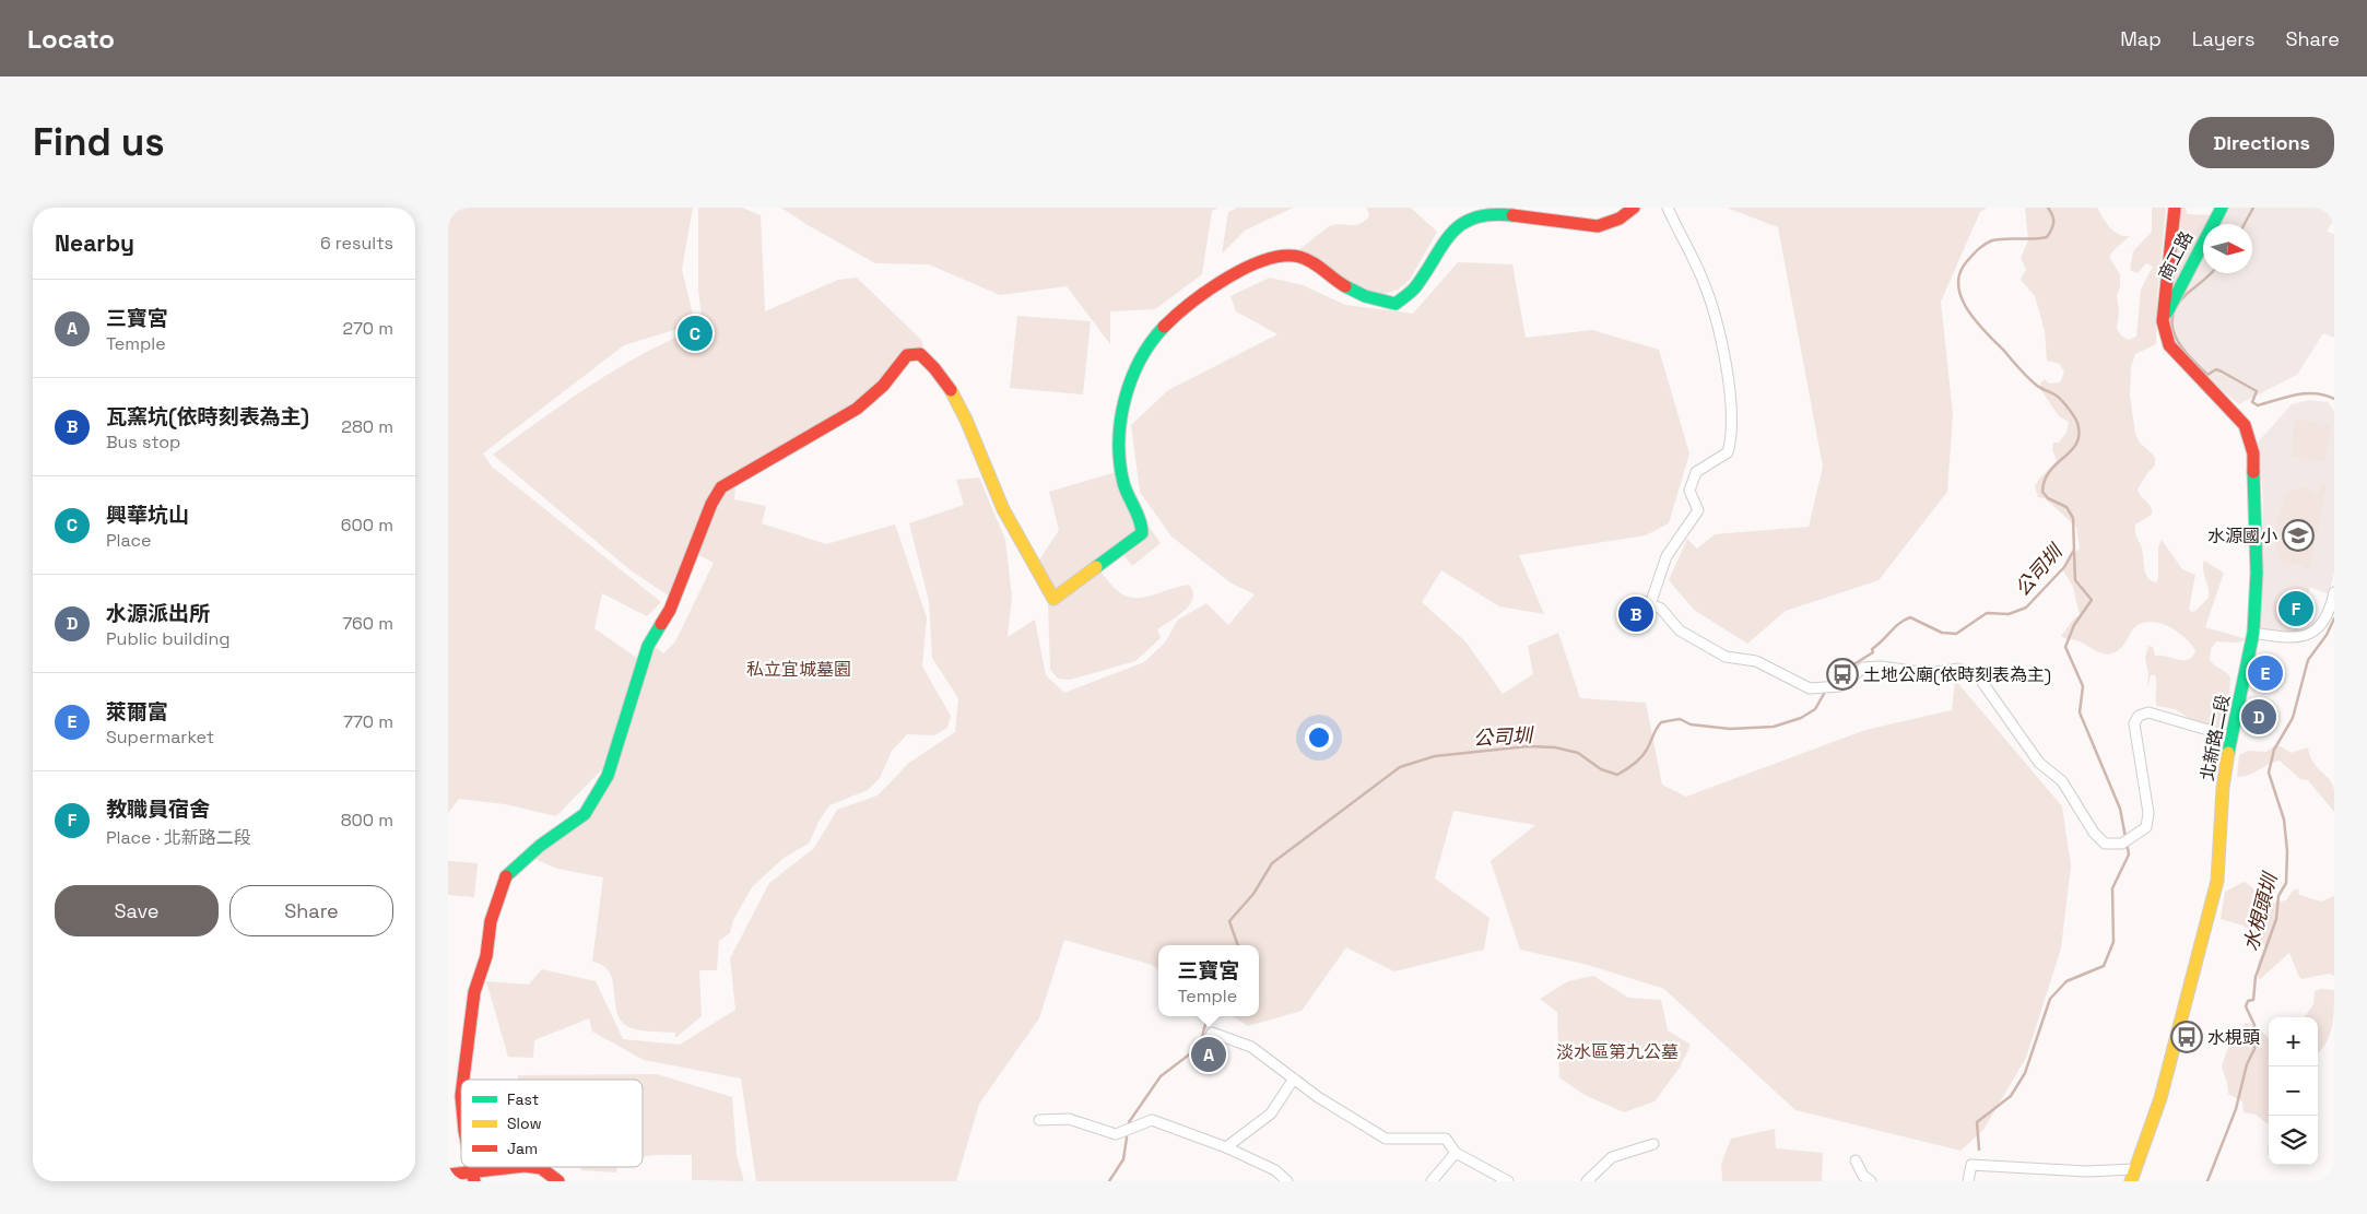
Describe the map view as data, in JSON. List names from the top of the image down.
{
  "streets": {
    "street": ["商工路", "北新路二段"]
  },
  "crossings": [
    ["商工路", "北新路二段"]
  ],
  "water": ["公司圳", "水梘頭圳"],
  "parks": ["私立宜城墓園", "淡水區第九公墓"],
  "places": {
    "school or university": ["水源國小"],
    "bus stop": ["土地公廟(依時刻表為主)", "水梘頭"]
  },
  "legend": ["Fast", "Slow", "Jam"],
  "north": "right",
  "page": {
    "header": "Locato",
    "nav": ["Map", "Layers", "Share"],
    "buttons": [
      "Directions",
      ["Save", "Share"]
    ],
    "title": "Find us",
    "heading": ["Nearby", "6 results"],
    "list": [
      {
        "mark": "A",
        "name": "三寶宮",
        "note": "Temple",
        "value": "270 m"
      },
      {
        "mark": "B",
        "name": "瓦窯坑(依時刻表為主)",
        "note": "Bus stop",
        "value": "280 m"
      },
      {
        "mark": "C",
        "name": "興華坑山",
        "note": "Place",
        "value": "600 m"
      },
      {
        "mark": "D",
        "name": "水源派出所",
        "note": "Public building",
        "value": "760 m"
      },
      {
        "mark": "E",
        "name": "萊爾富",
        "note": "Supermarket",
        "value": "770 m"
      },
      {
        "mark": "F",
        "name": "教職員宿舍",
        "note": "Place · 北新路二段",
        "value": "800 m"
      }
    ],
    "pins": [
      "C",
      "F",
      "B",
      "E",
      "D",
      "A"
    ],
    "popup": ["三寶宮", "Temple"],
    "map_buttons": ["+", "−"]
  }
}
